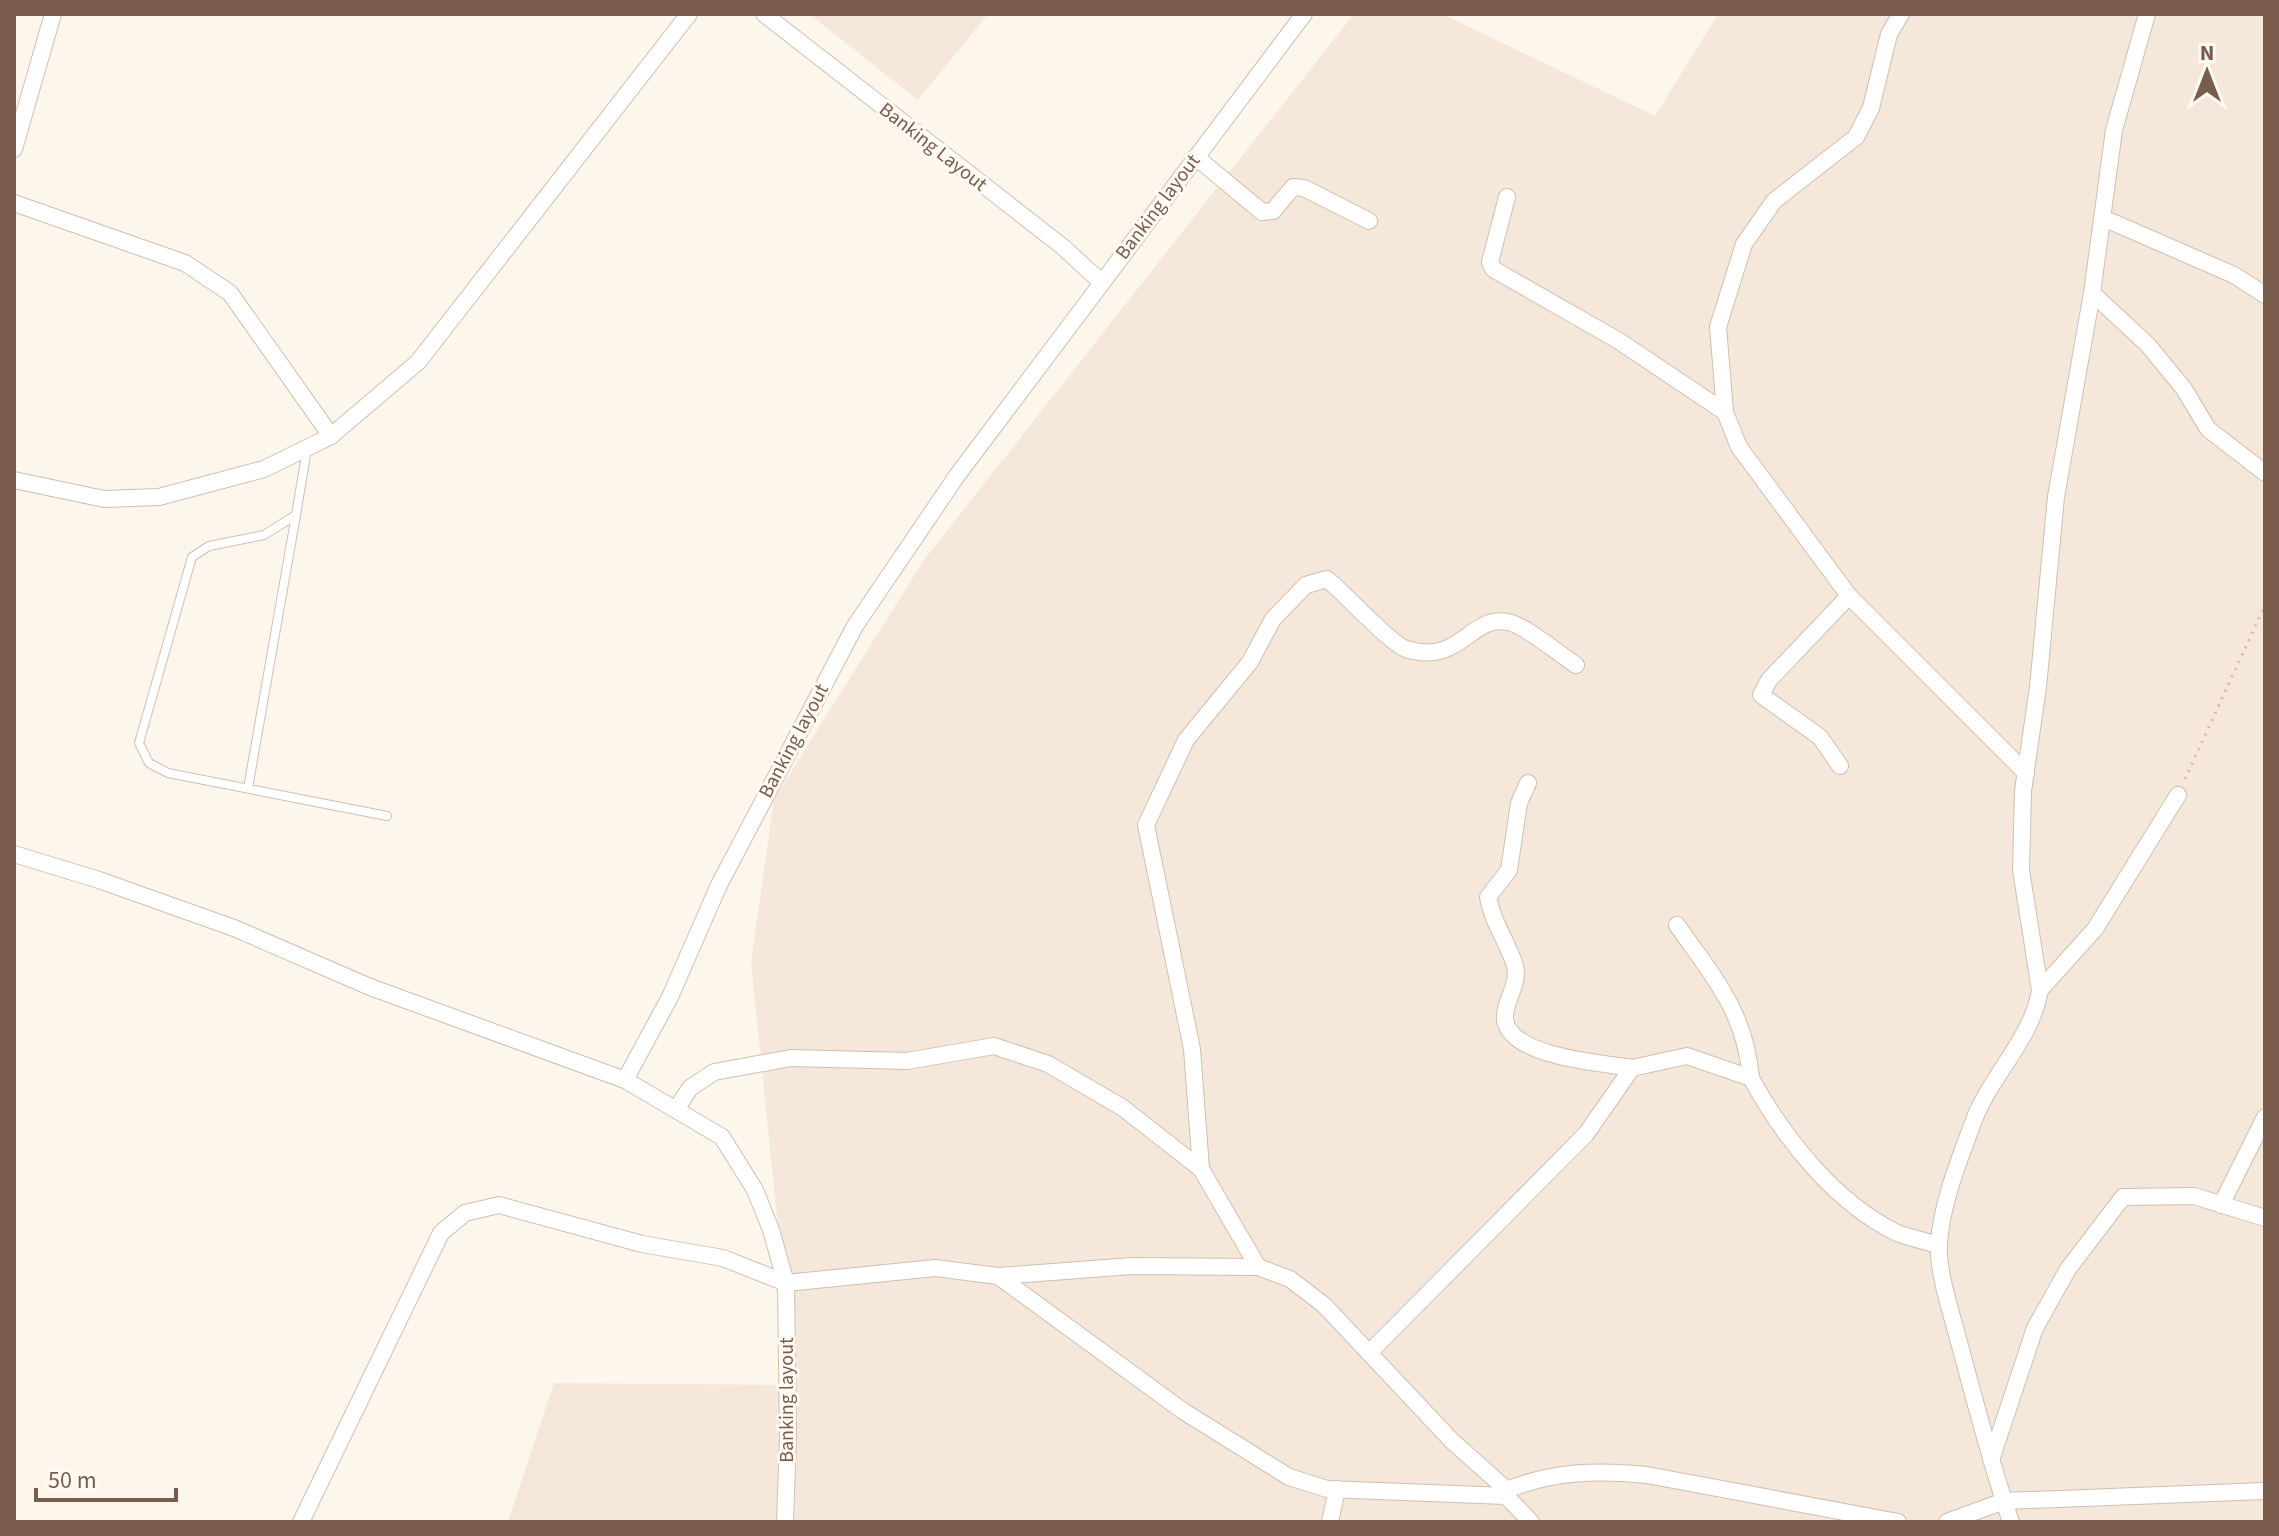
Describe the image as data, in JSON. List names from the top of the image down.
{
  "streets": {
    "street": ["Banking Layout", "Banking layout"]
  },
  "crossings": [
    ["Banking Layout", "Banking layout"]
  ],
  "scale_bar": "50 m",
  "north": "top"
}
